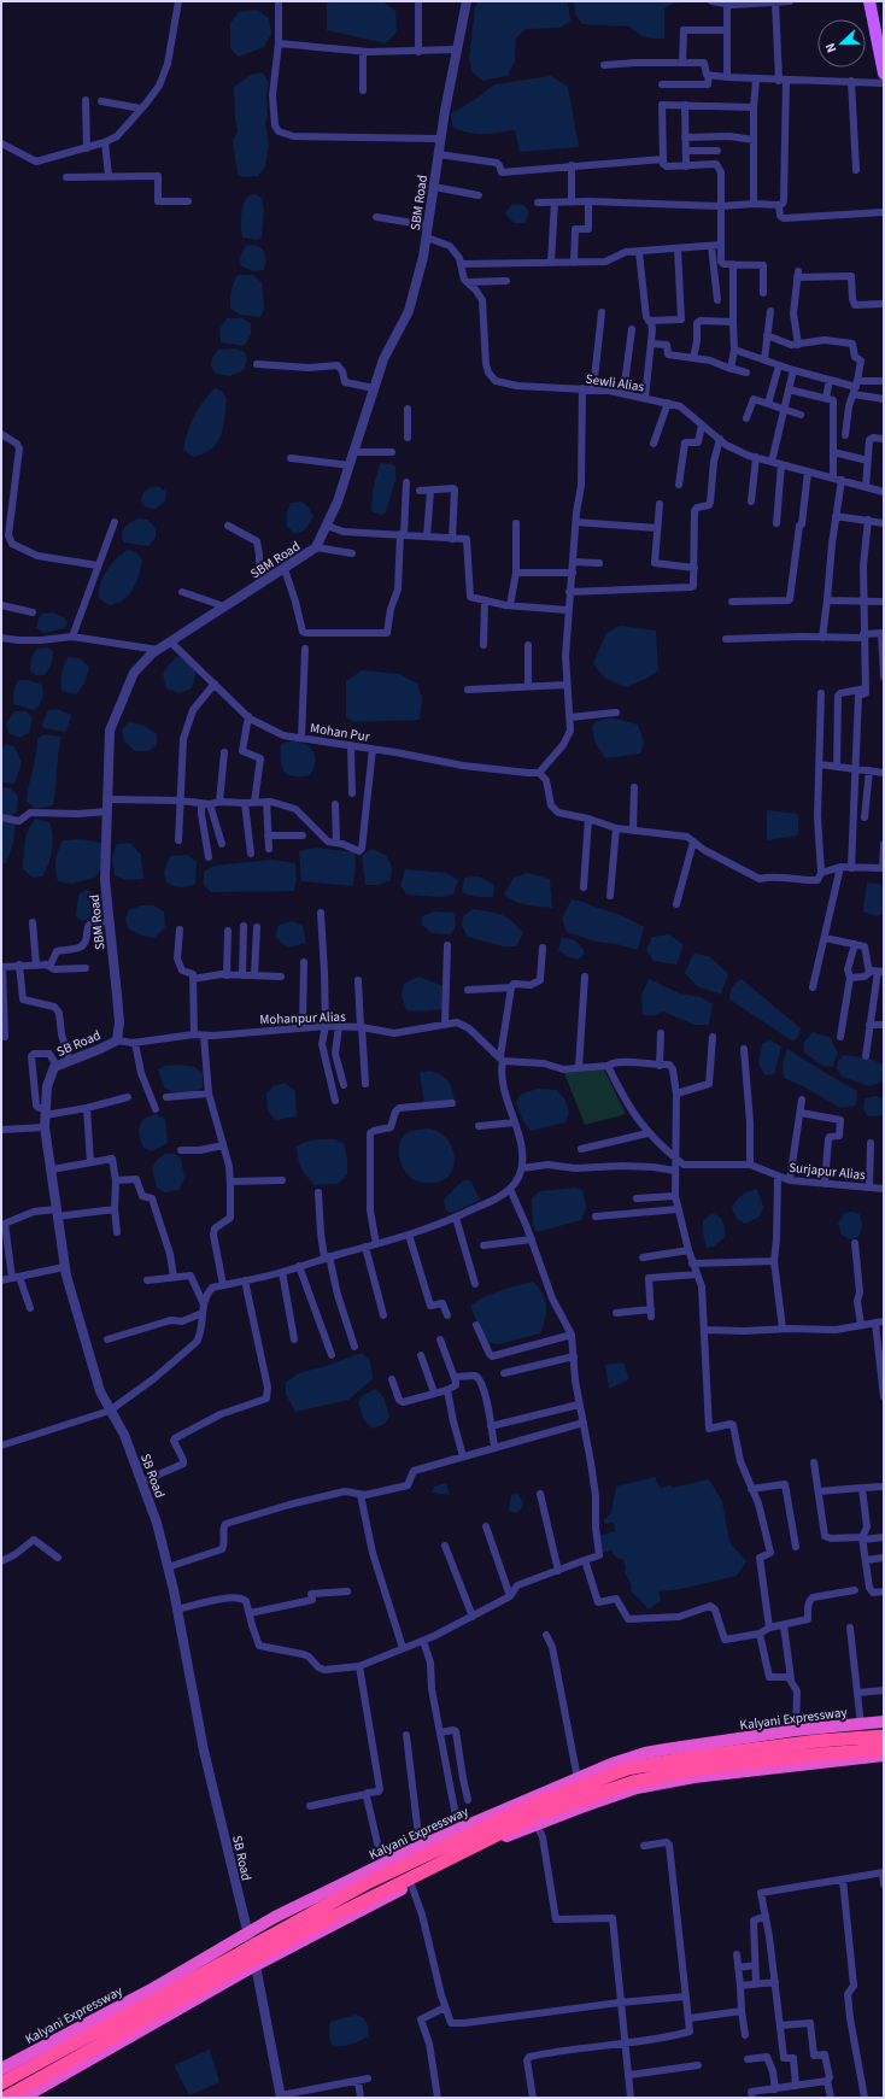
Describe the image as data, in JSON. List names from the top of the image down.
{
  "streets": {
    "highway": ["Kalyani Expressway"],
    "street": [
      "SBM Road",
      "Sewli Alias",
      "Mohan Pur",
      "Mohanpur Alias",
      "SB Road",
      "Surjapur Alias"
    ]
  },
  "crossings": [
    ["SBM Road", "Sewli Alias"],
    ["SBM Road", "Mohan Pur"],
    ["SBM Road", "Mohanpur Alias"],
    ["SBM Road", "SB Road"],
    ["Mohanpur Alias", "SB Road"],
    ["SB Road", "Kalyani Expressway"]
  ],
  "north": "left"
}
